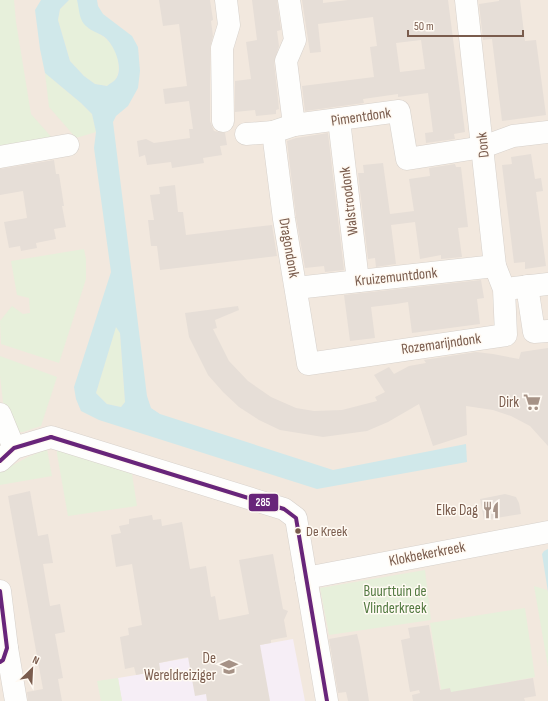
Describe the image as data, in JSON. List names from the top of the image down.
{
  "streets": {
    "street": [
      "Pimentdonk",
      "Donk",
      "Walstroodonk",
      "Dragondonk",
      "Kruizemuntdonk",
      "Rozemarijndonk",
      "Klokbekerkreek"
    ]
  },
  "crossings": [
    ["Pimentdonk", "Donk"],
    ["Pimentdonk", "Walstroodonk"],
    ["Pimentdonk", "Dragondonk"],
    ["Donk", "Kruizemuntdonk"],
    ["Donk", "Rozemarijndonk"],
    ["Walstroodonk", "Kruizemuntdonk"],
    ["Dragondonk", "Kruizemuntdonk"],
    ["Dragondonk", "Rozemarijndonk"]
  ],
  "parks": ["Buurttuin de Vlinderkreek"],
  "places": {
    "supermarket": ["Dirk"],
    "restaurant": ["Elke Dag"],
    "other": ["De Kreek"],
    "school or university": ["De Wereldreiziger"]
  },
  "lines": ["transit line 285"],
  "scale_bar": "50 m",
  "north": "top right"
}
